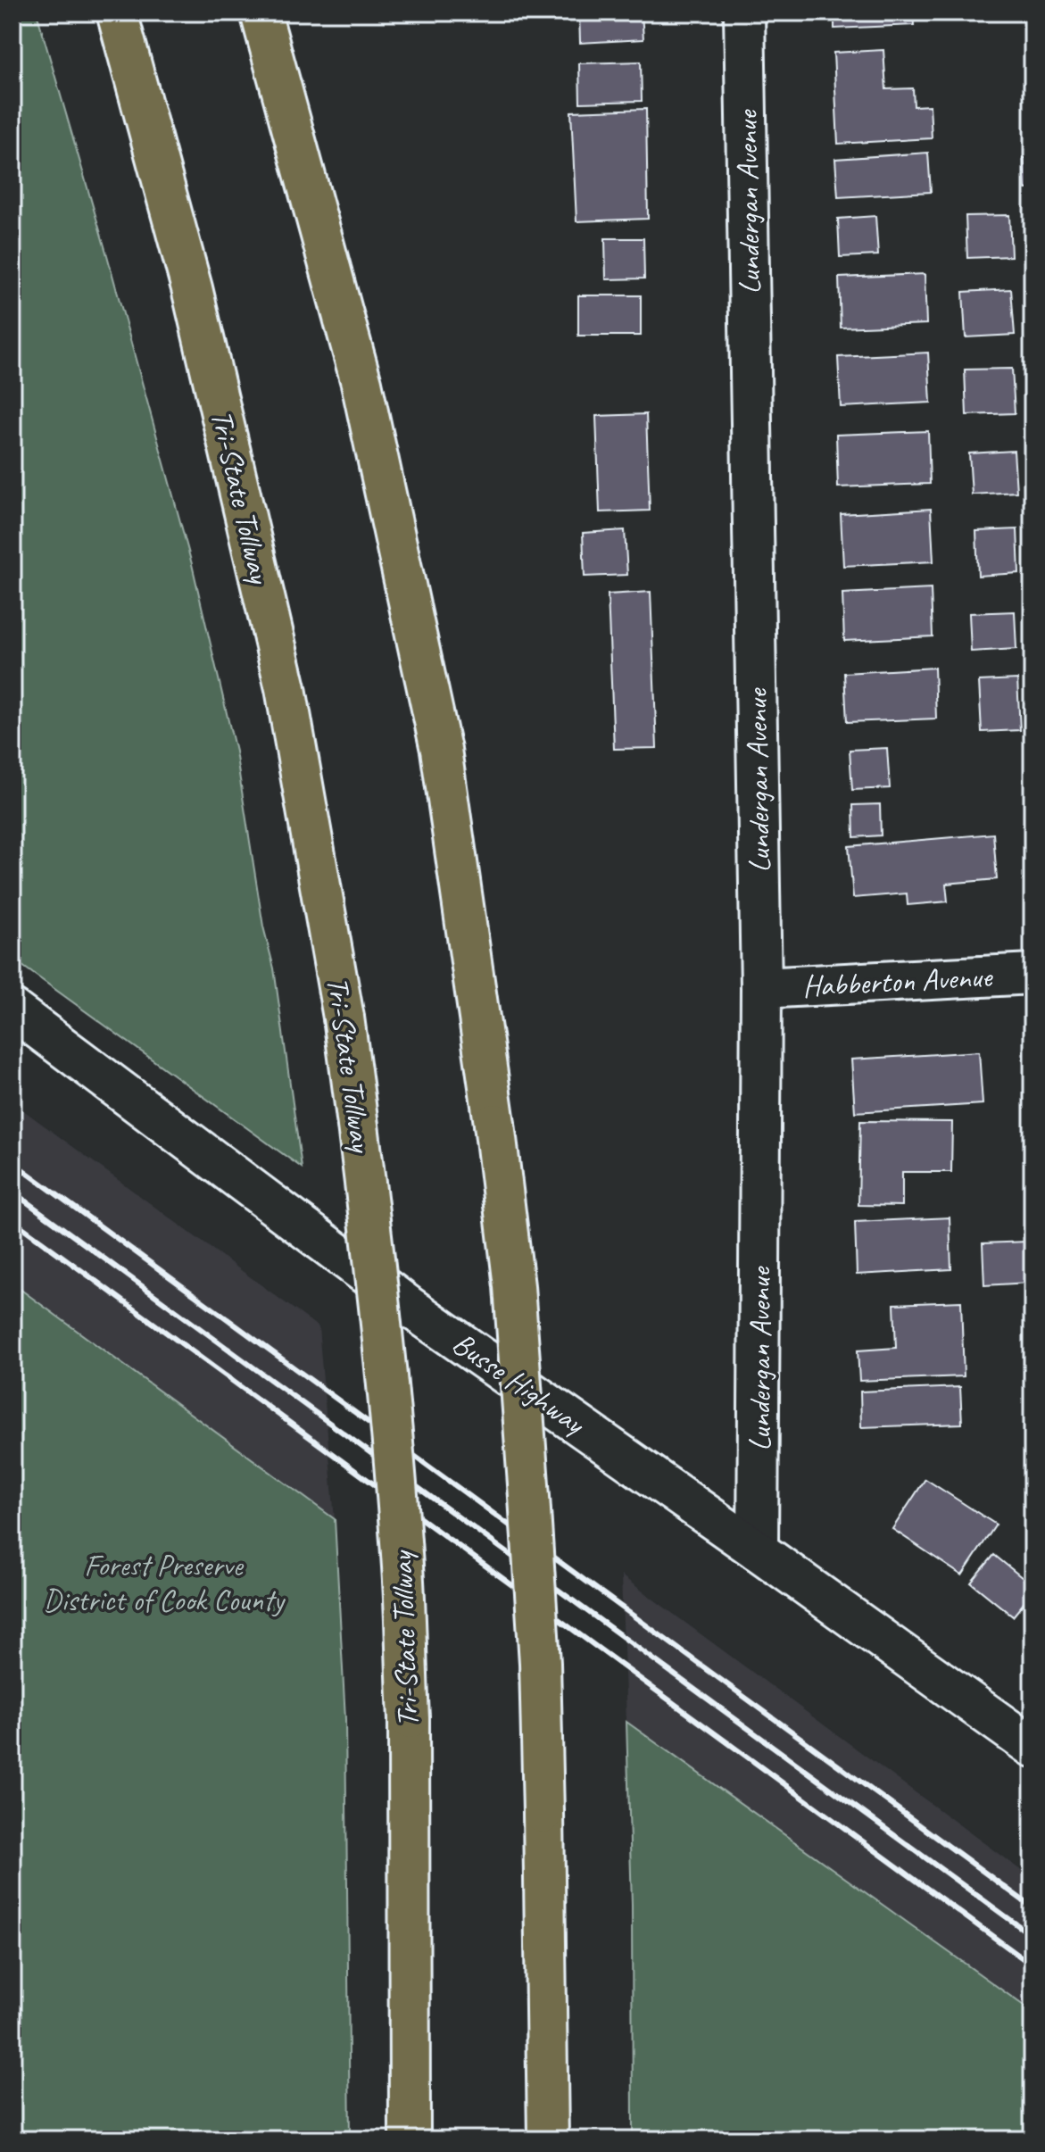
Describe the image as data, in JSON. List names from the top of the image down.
{
  "streets": {
    "highway": ["Tri-State Tollway"],
    "street": ["Lundergan Avenue", "Habberton Avenue", "Busse Highway"]
  },
  "crossings": [
    ["Lundergan Avenue", "Habberton Avenue"],
    ["Lundergan Avenue", "Busse Highway"]
  ],
  "parks": ["Forest Preserve District of Cook County"]
}
